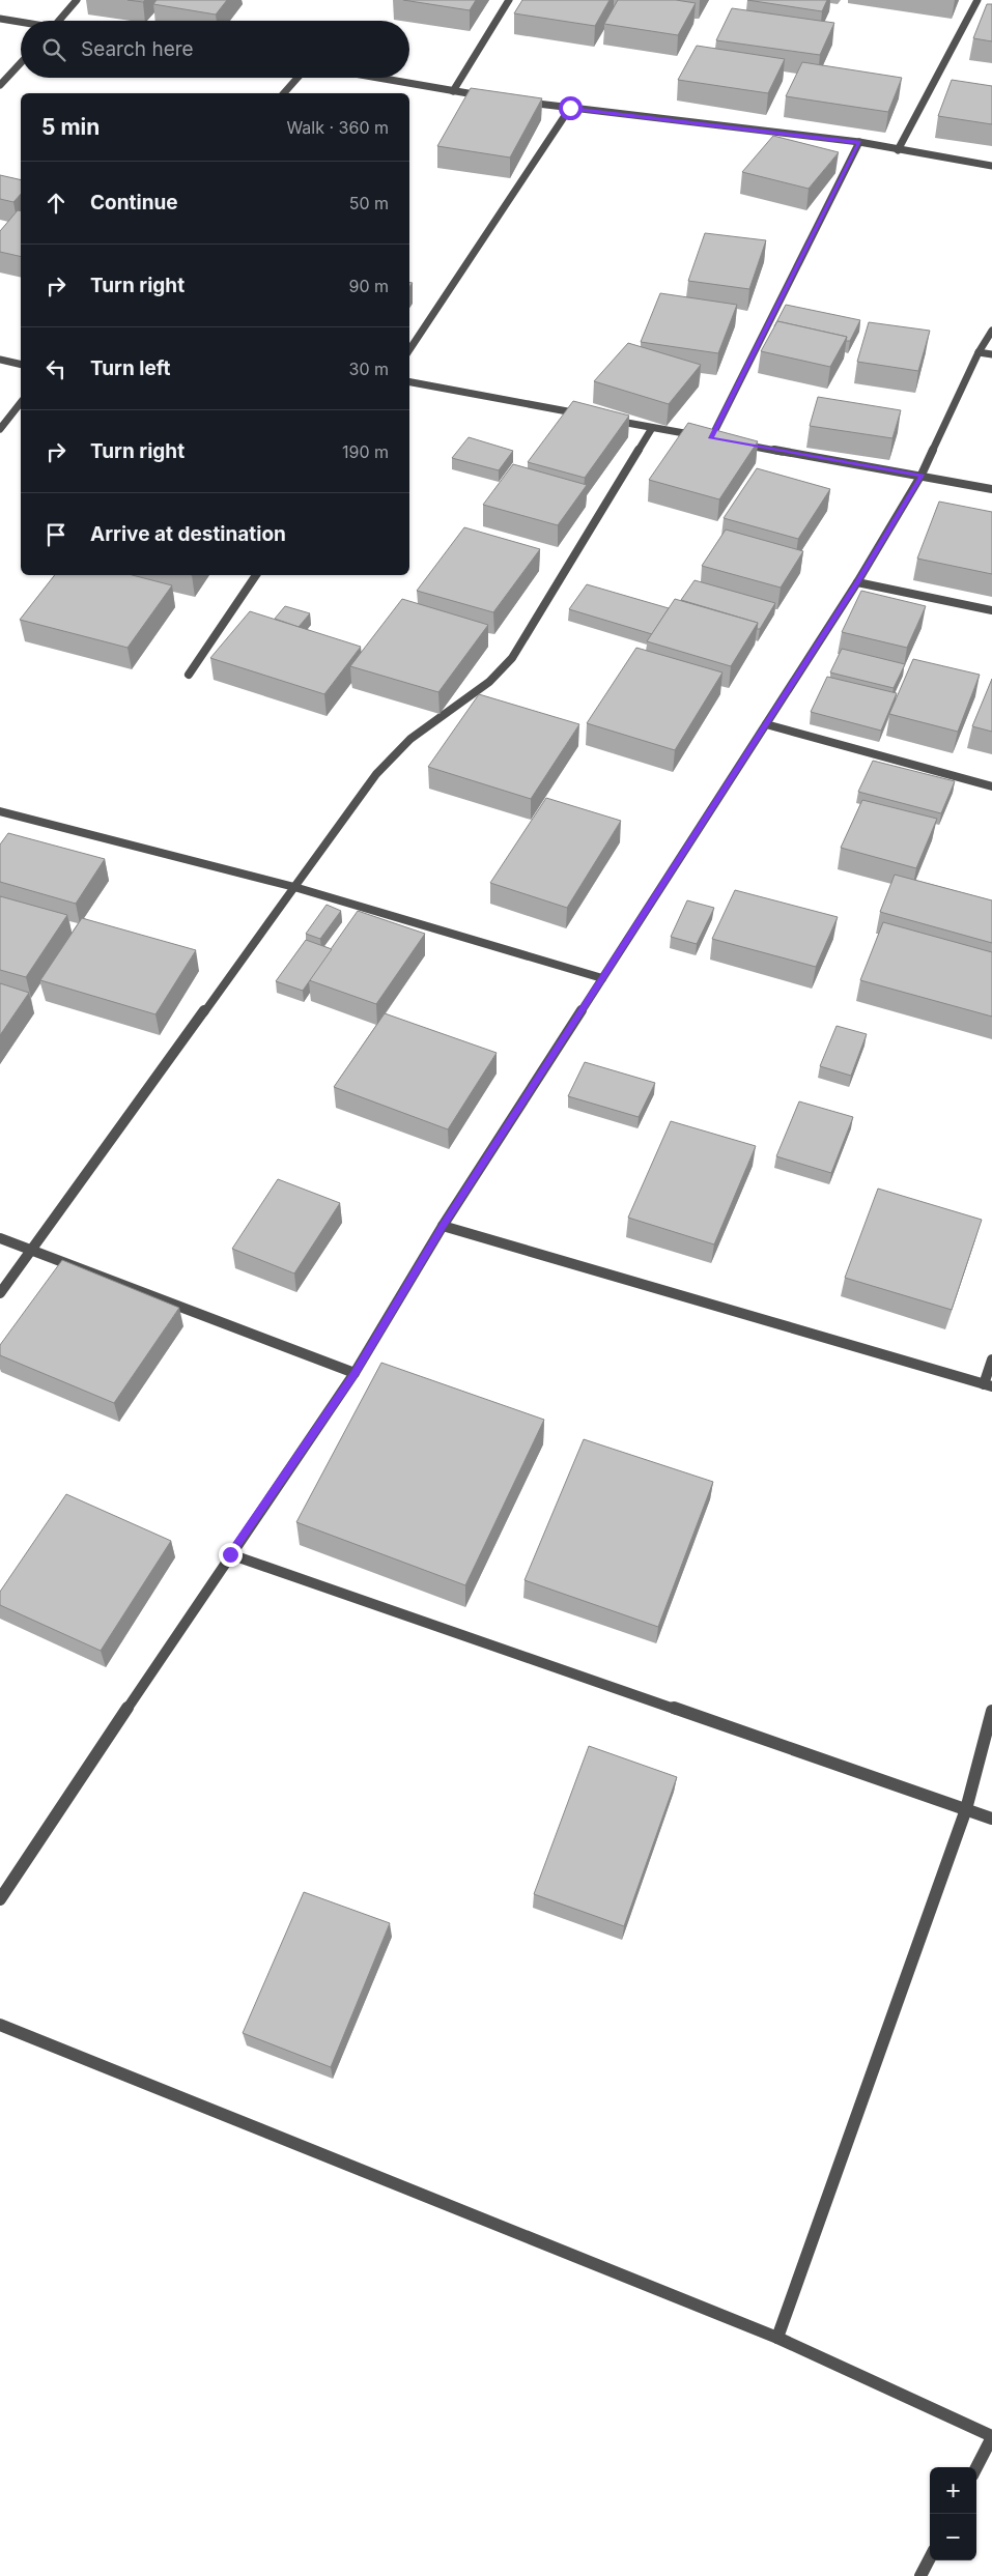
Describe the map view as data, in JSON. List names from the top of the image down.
{
  "page": {
    "search": "Search here",
    "heading": ["5 min", "Walk · 360 m"],
    "list": [
      ["Continue", "50 m"],
      ["Turn right", "90 m"],
      ["Turn left", "30 m"],
      ["Turn right", "190 m"],
      "Arrive at destination"
    ],
    "map_buttons": ["+", "−"]
  }
}
